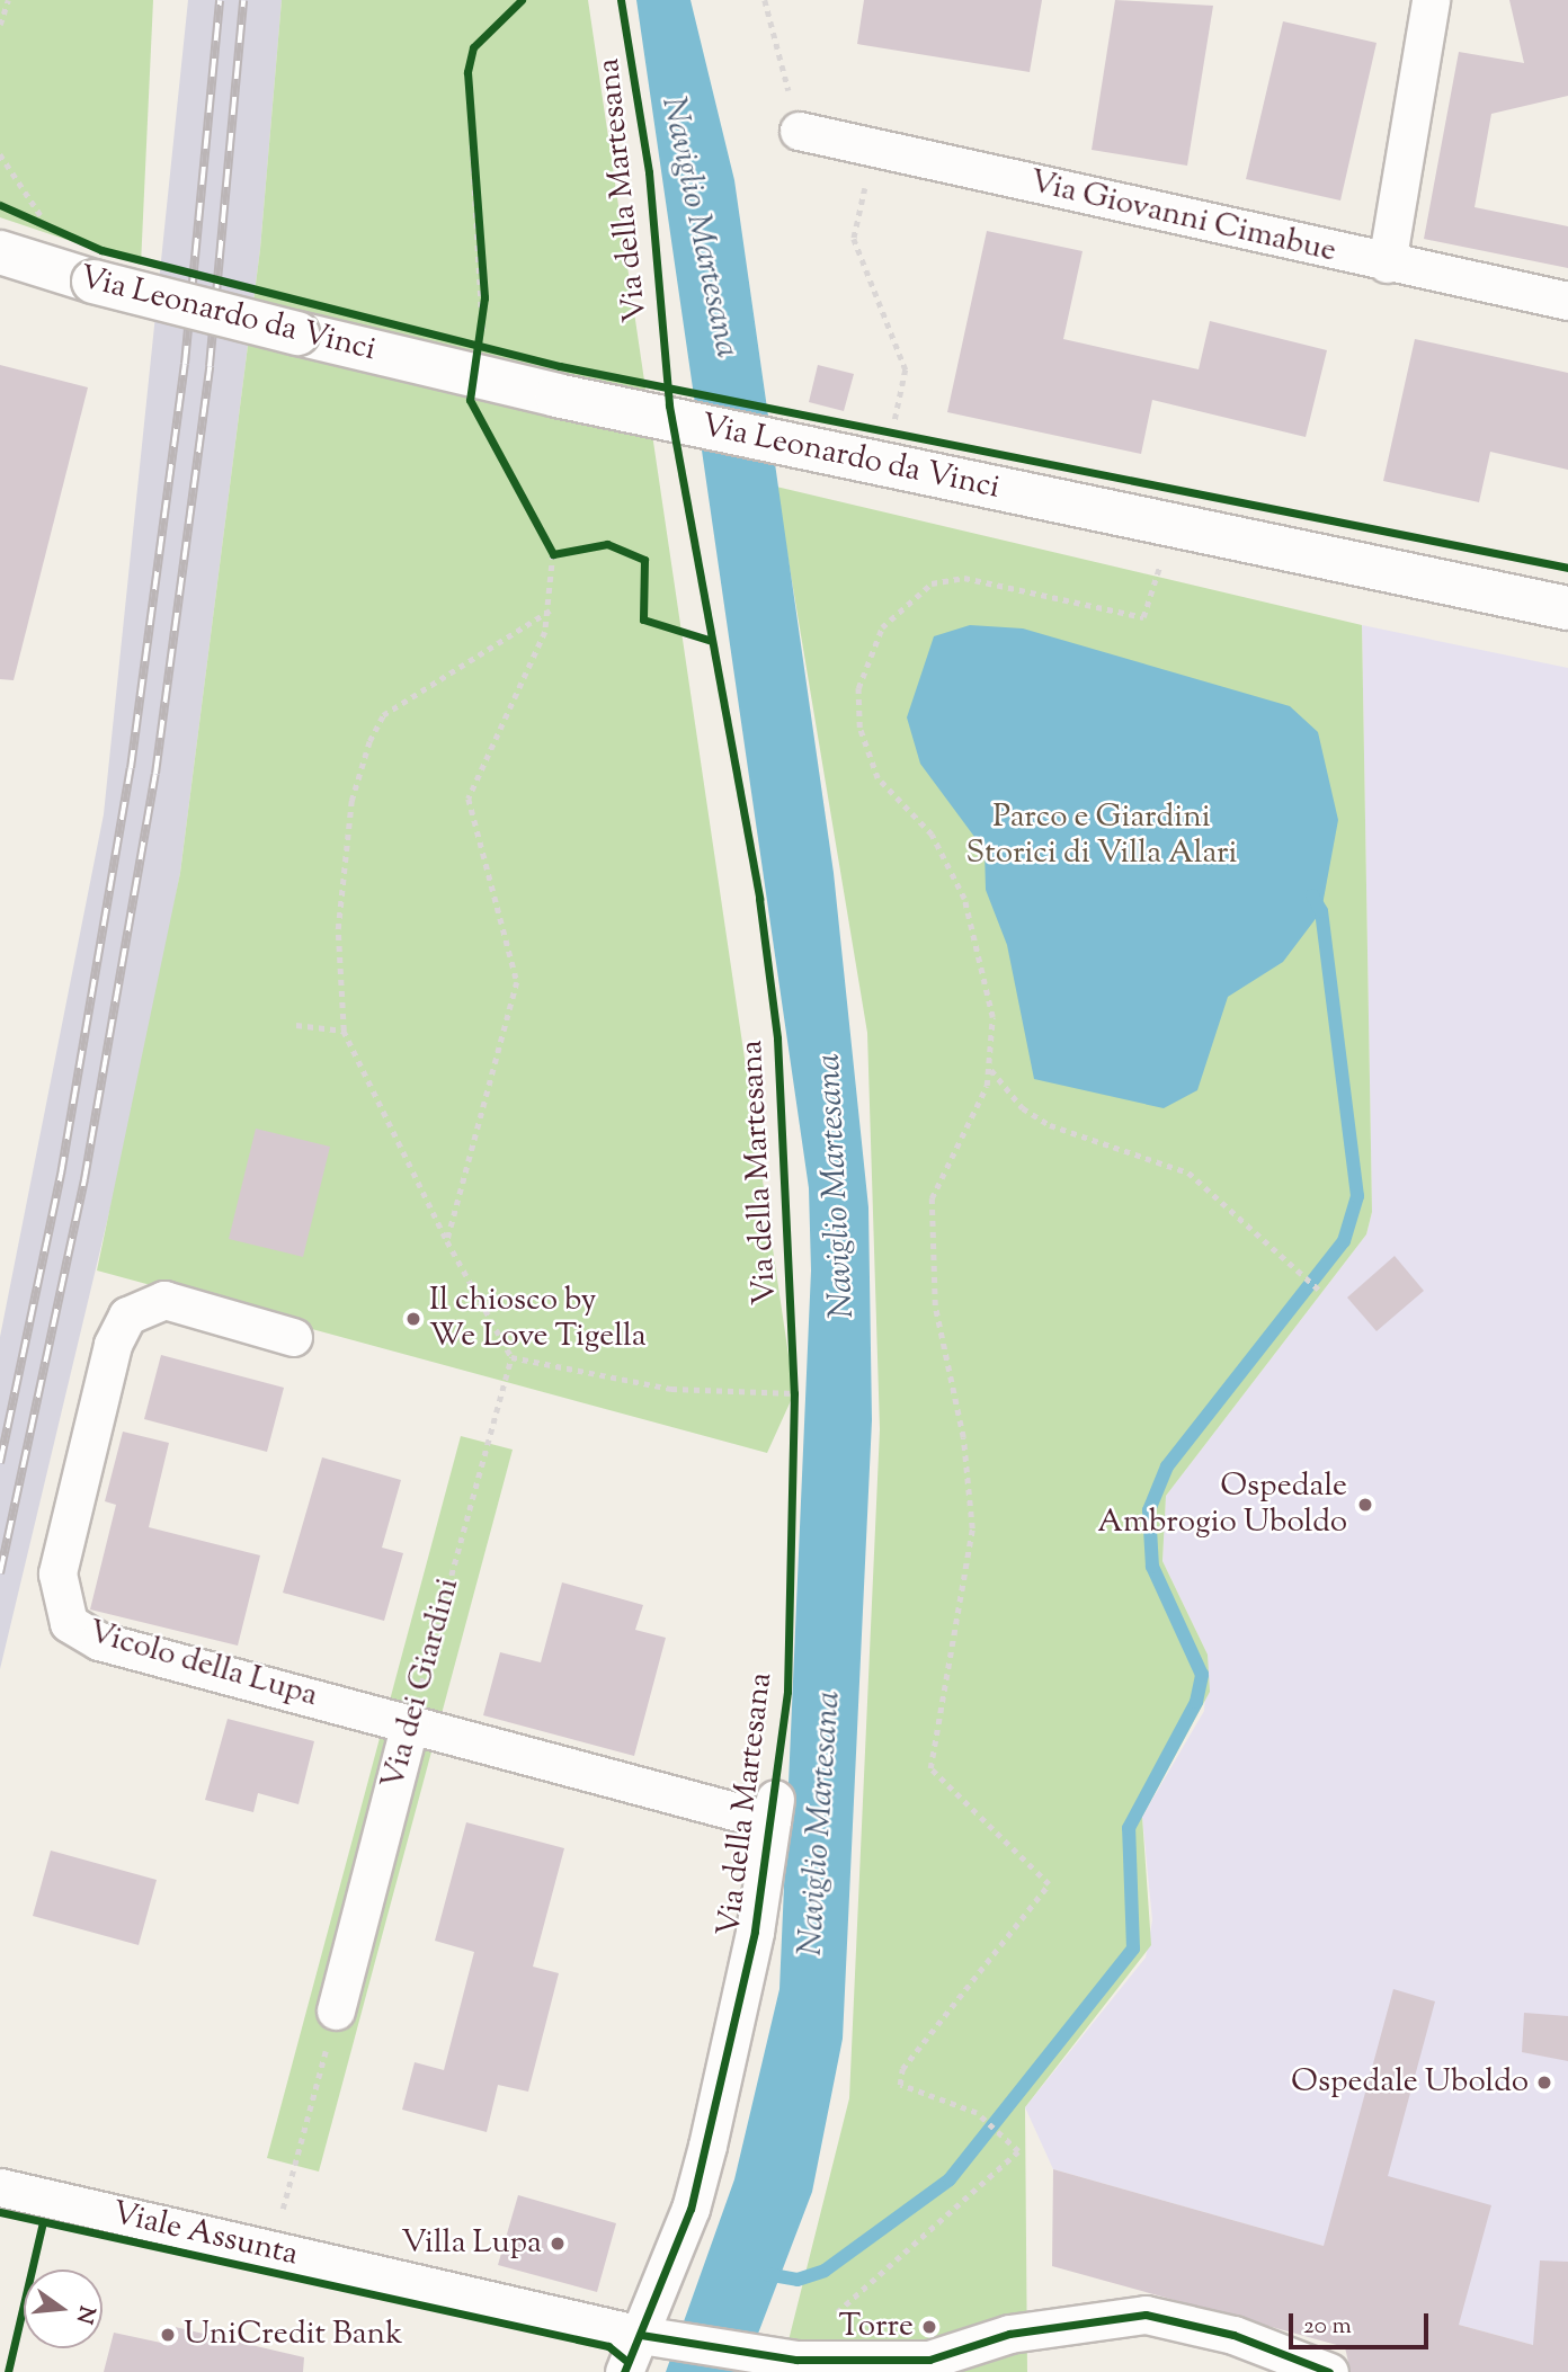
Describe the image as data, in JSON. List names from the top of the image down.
{
  "streets": {
    "street": [
      "Via della Martesana",
      "Via Giovanni Cimabue",
      "Via Leonardo da Vinci",
      "Vicolo della Lupa",
      "Via dei Giardini",
      "Viale Assunta"
    ]
  },
  "crossings": [
    ["Via della Martesana", "Vicolo della Lupa"],
    ["Via della Martesana", "Viale Assunta"],
    ["Vicolo della Lupa", "Via dei Giardini"]
  ],
  "water": ["Naviglio Martesana"],
  "parks": ["Parco e Giardini Storici di Villa Alari"],
  "places": [
    "Il chiosco by We Love Tigella",
    "Ospedale Ambrogio Uboldo",
    "Ospedale Uboldo",
    "Villa Lupa",
    "Torre",
    "UniCredit Bank"
  ],
  "scale_bar": "20 m",
  "north": "right"
}
